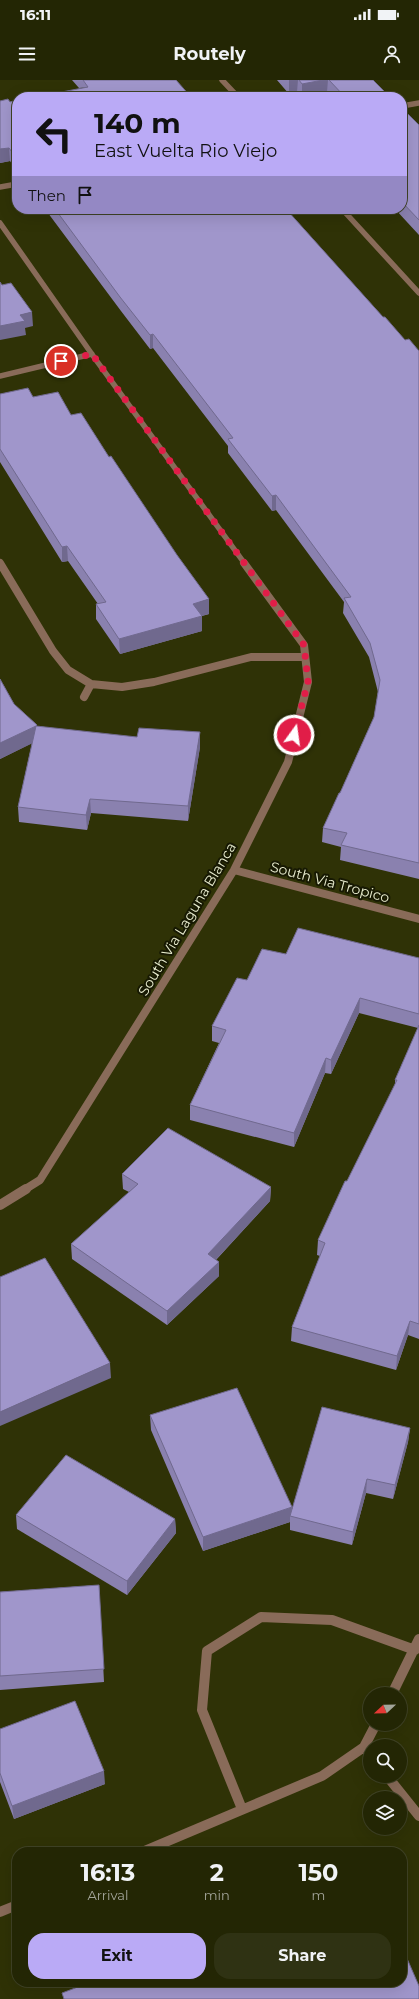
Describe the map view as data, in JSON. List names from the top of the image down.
{
  "streets": {
    "street": ["South Via Tropico", "South Via Laguna Blanca"]
  },
  "crossings": [
    ["South Via Tropico", "South Via Laguna Blanca"]
  ],
  "north": "left",
  "page": {
    "status": "16:11",
    "header": "Routely",
    "turn": ["140 m", "East Vuelta Rio Viejo"],
    "then": "Then",
    "eta": [
      "16:13",
      "Arrival",
      "2",
      "min",
      "150",
      "m"
    ],
    "buttons": ["Exit", "Share"]
  }
}
